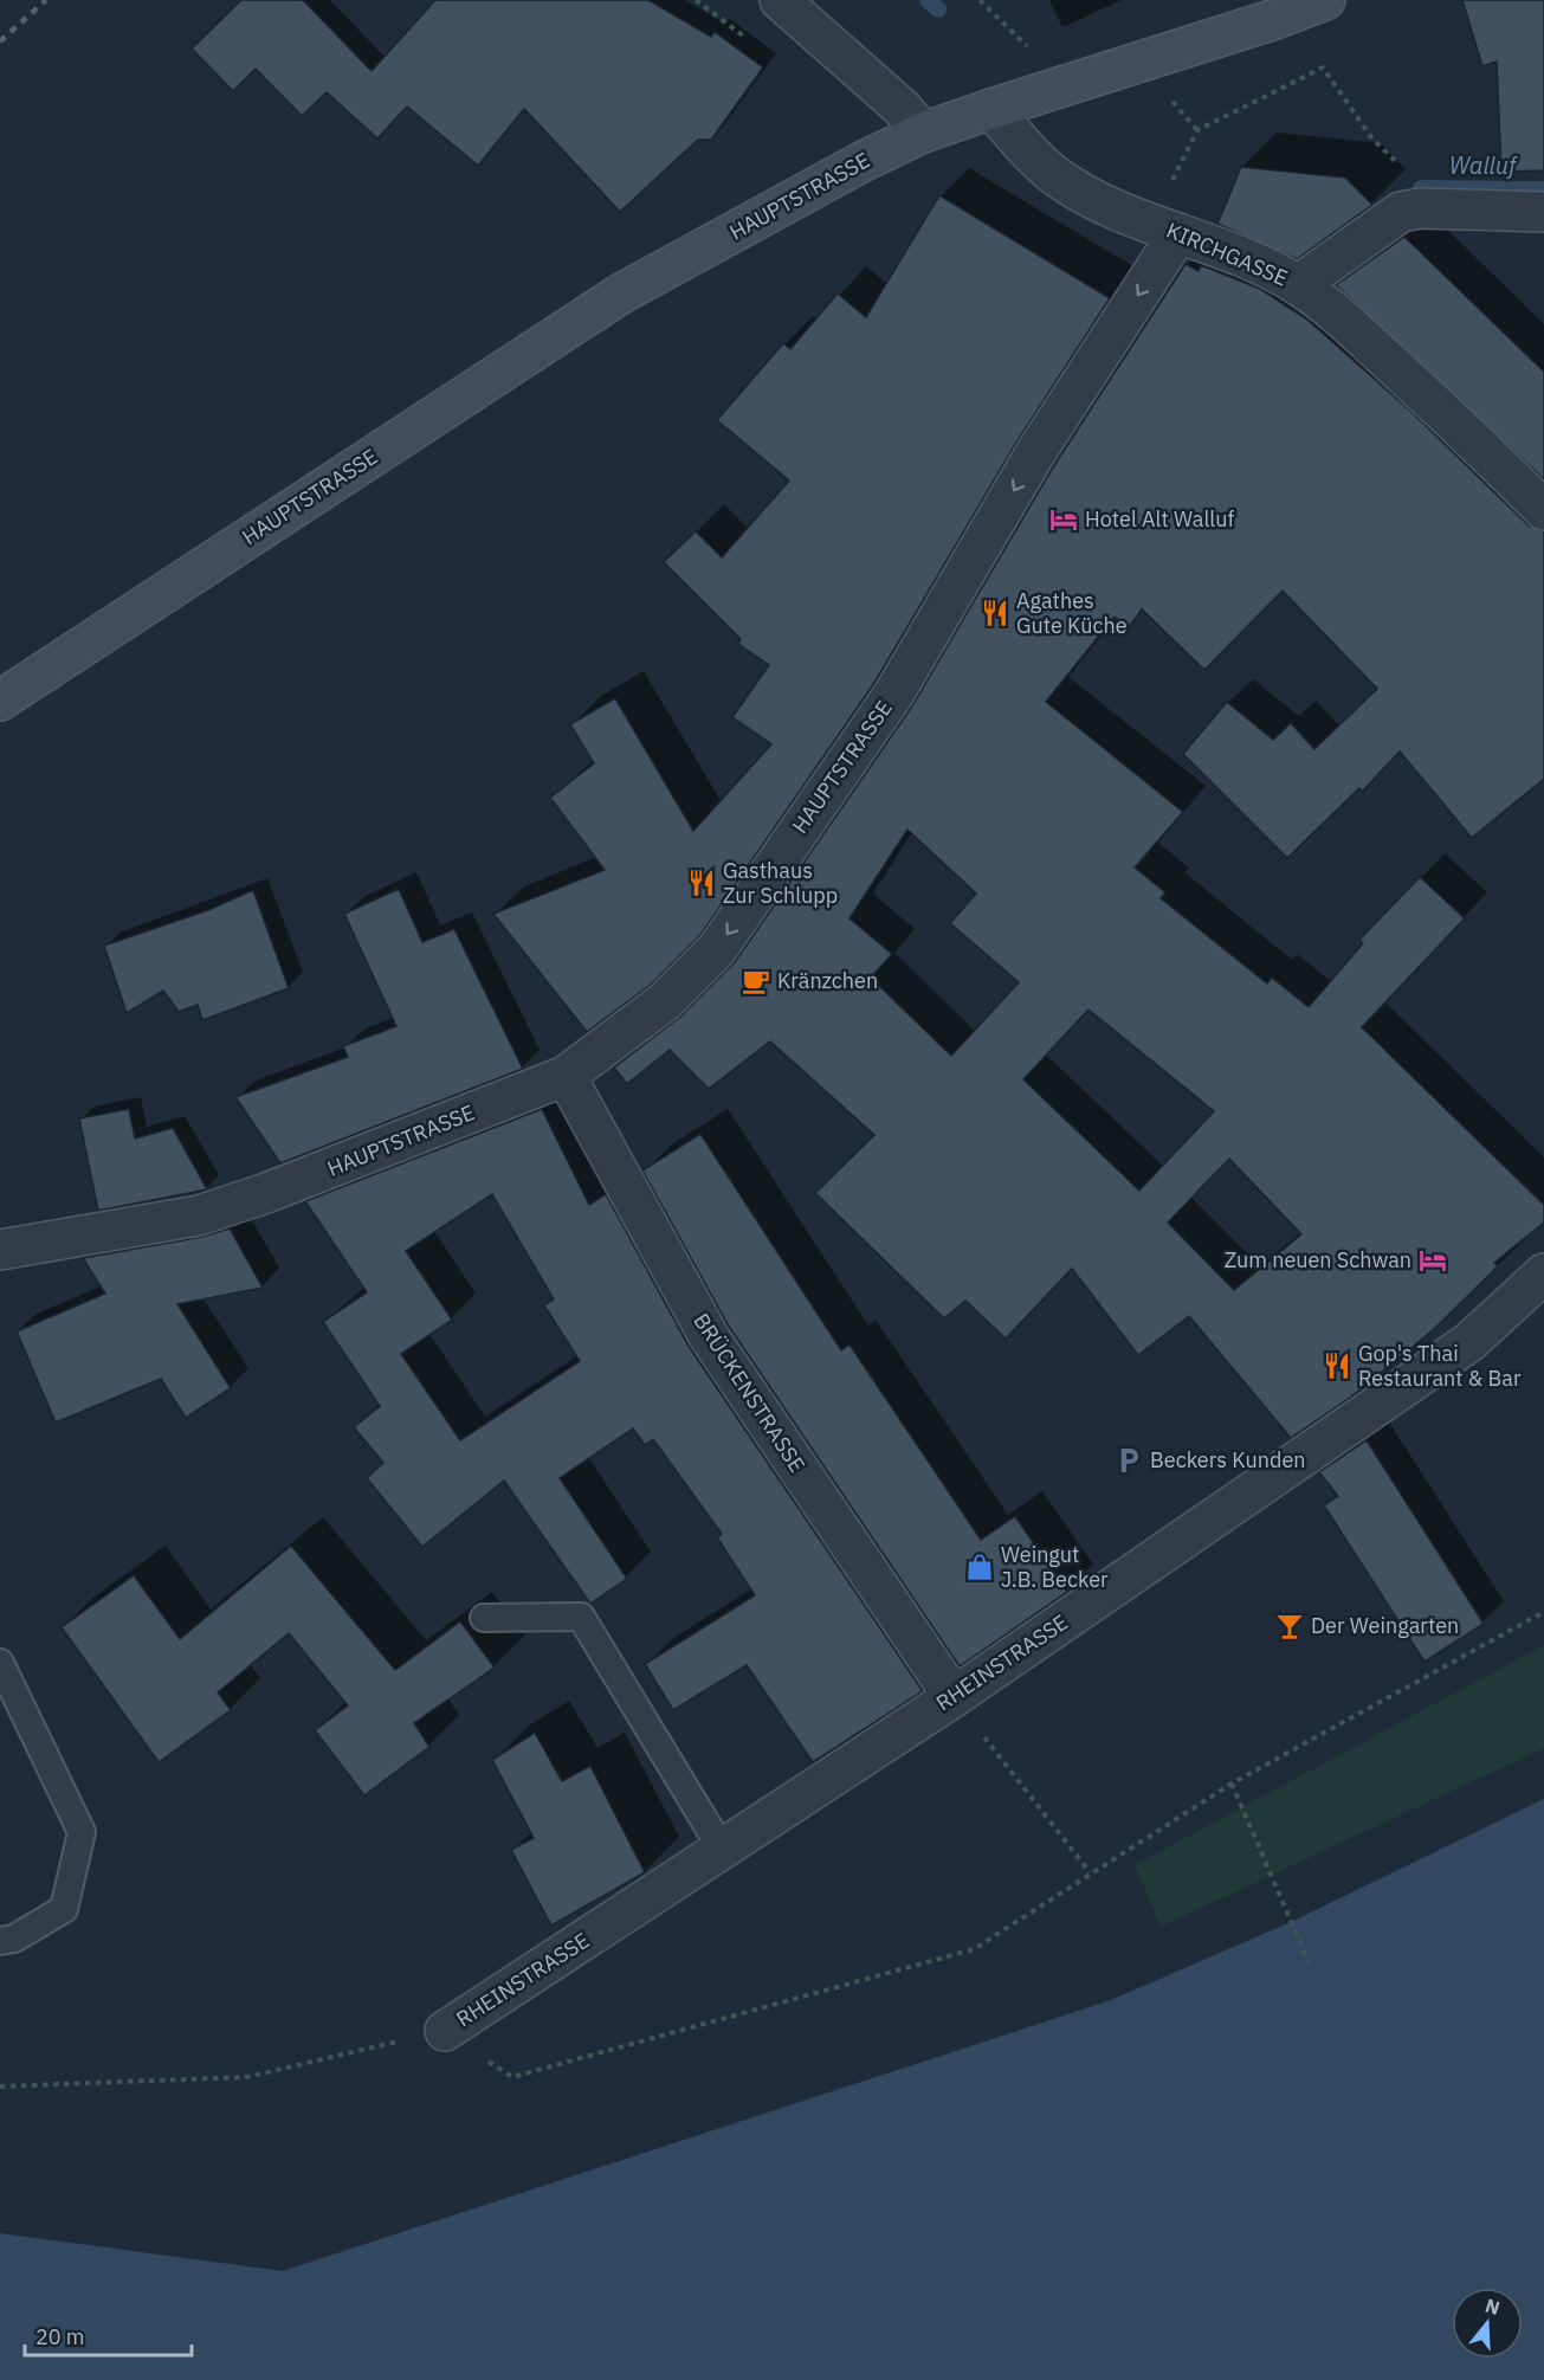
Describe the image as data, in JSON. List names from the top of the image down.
{
  "streets": {
    "street": [
      "HAUPTSTRASSE",
      "KIRCHGASSE",
      "BRÜCKENSTRASSE",
      "RHEINSTRASSE"
    ]
  },
  "crossings": [
    ["HAUPTSTRASSE", "KIRCHGASSE"],
    ["HAUPTSTRASSE", "BRÜCKENSTRASSE"],
    ["BRÜCKENSTRASSE", "RHEINSTRASSE"]
  ],
  "water": ["Walluf"],
  "places": {
    "hotel": ["Hotel Alt Walluf", "Zum neuen Schwan"],
    "restaurant": ["Agathes Gute Küche", "Gasthaus Zur Schlupp", "Gop's Thai Restaurant & Bar"],
    "cafe": ["Kränzchen"],
    "parking": ["Beckers Kunden"],
    "shop": ["Weingut J.B. Becker"],
    "bar": ["Der Weingarten"]
  },
  "scale_bar": "20 m",
  "north": "top"
}
